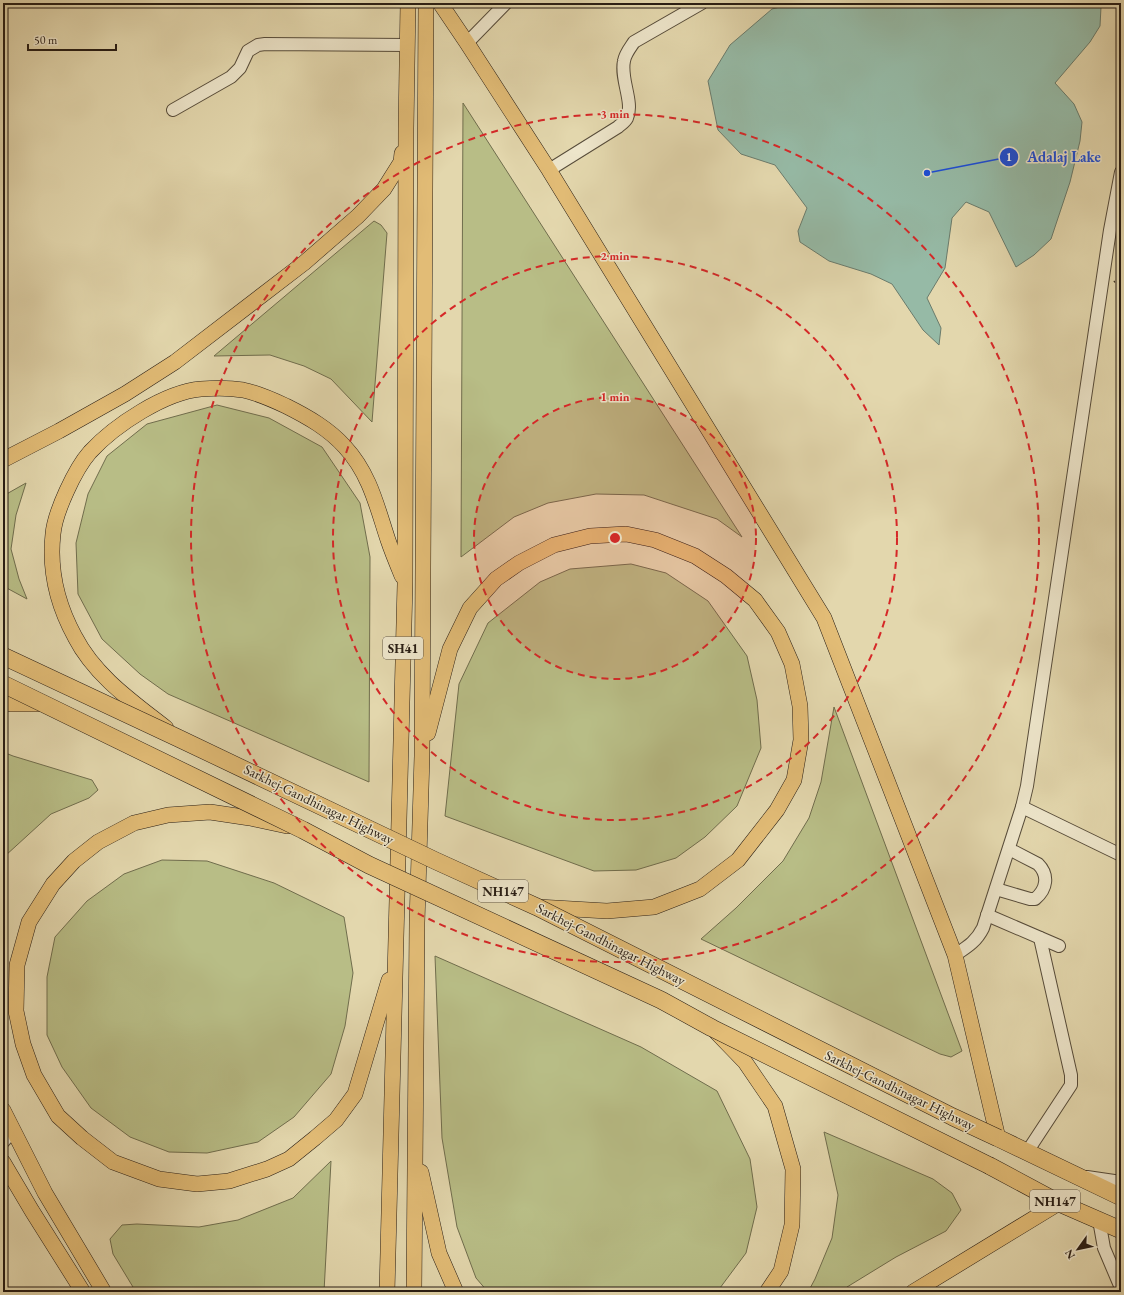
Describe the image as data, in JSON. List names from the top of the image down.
{
  "streets": {
    "highway": ["Sarkhej-Gandhinagar Highway", "NH147"],
    "main road": ["SH41"]
  },
  "crossings": [
    ["Sarkhej-Gandhinagar Highway", "NH147"]
  ],
  "places": ["Adalaj Lake"],
  "scale_bar": "50 m",
  "north": "bottom left",
  "rings": ["3 min", "2 min", "1 min"]
}
